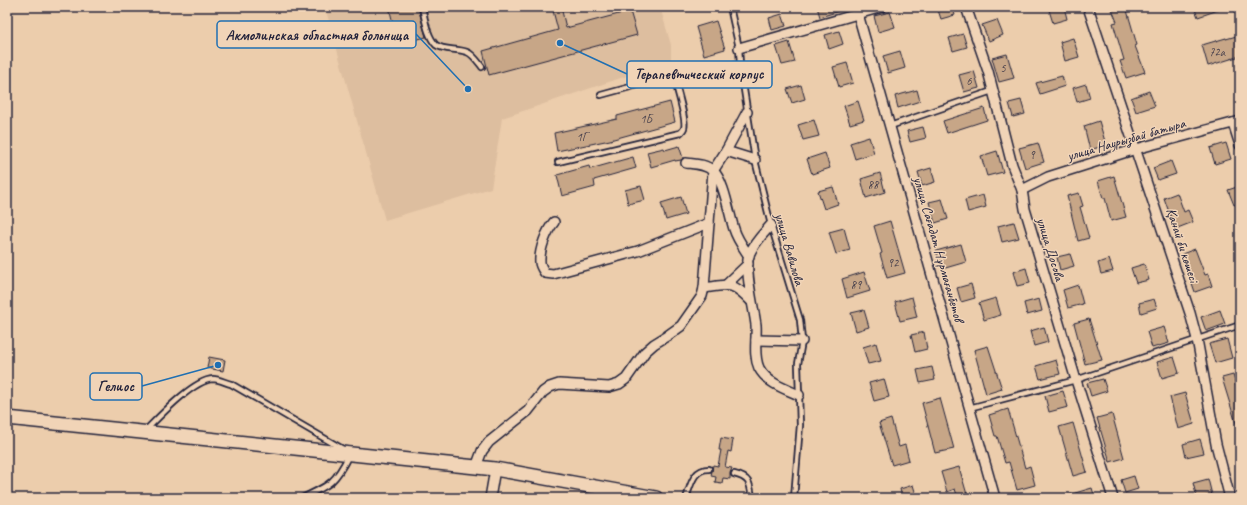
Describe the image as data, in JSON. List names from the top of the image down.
{
  "streets": {
    "street": [
      "улица Наурызбай батыра",
      "Қанай би көшесі",
      "улица Сағадат Нұрмағанбетов",
      "улица Досова"
    ],
    "lane": ["улица Вавилова"]
  },
  "crossings": [
    ["улица Наурызбай батыра", "Қанай би көшесі"],
    ["улица Наурызбай батыра", "улица Досова"]
  ],
  "places": ["Терапевтический корпус", "Акмолинская областная больница", "Гелиос"],
  "house_numbers": [
    "72а",
    "5",
    "6",
    "1Б",
    "1Г",
    "9",
    "88",
    "92",
    "89"
  ]
}
